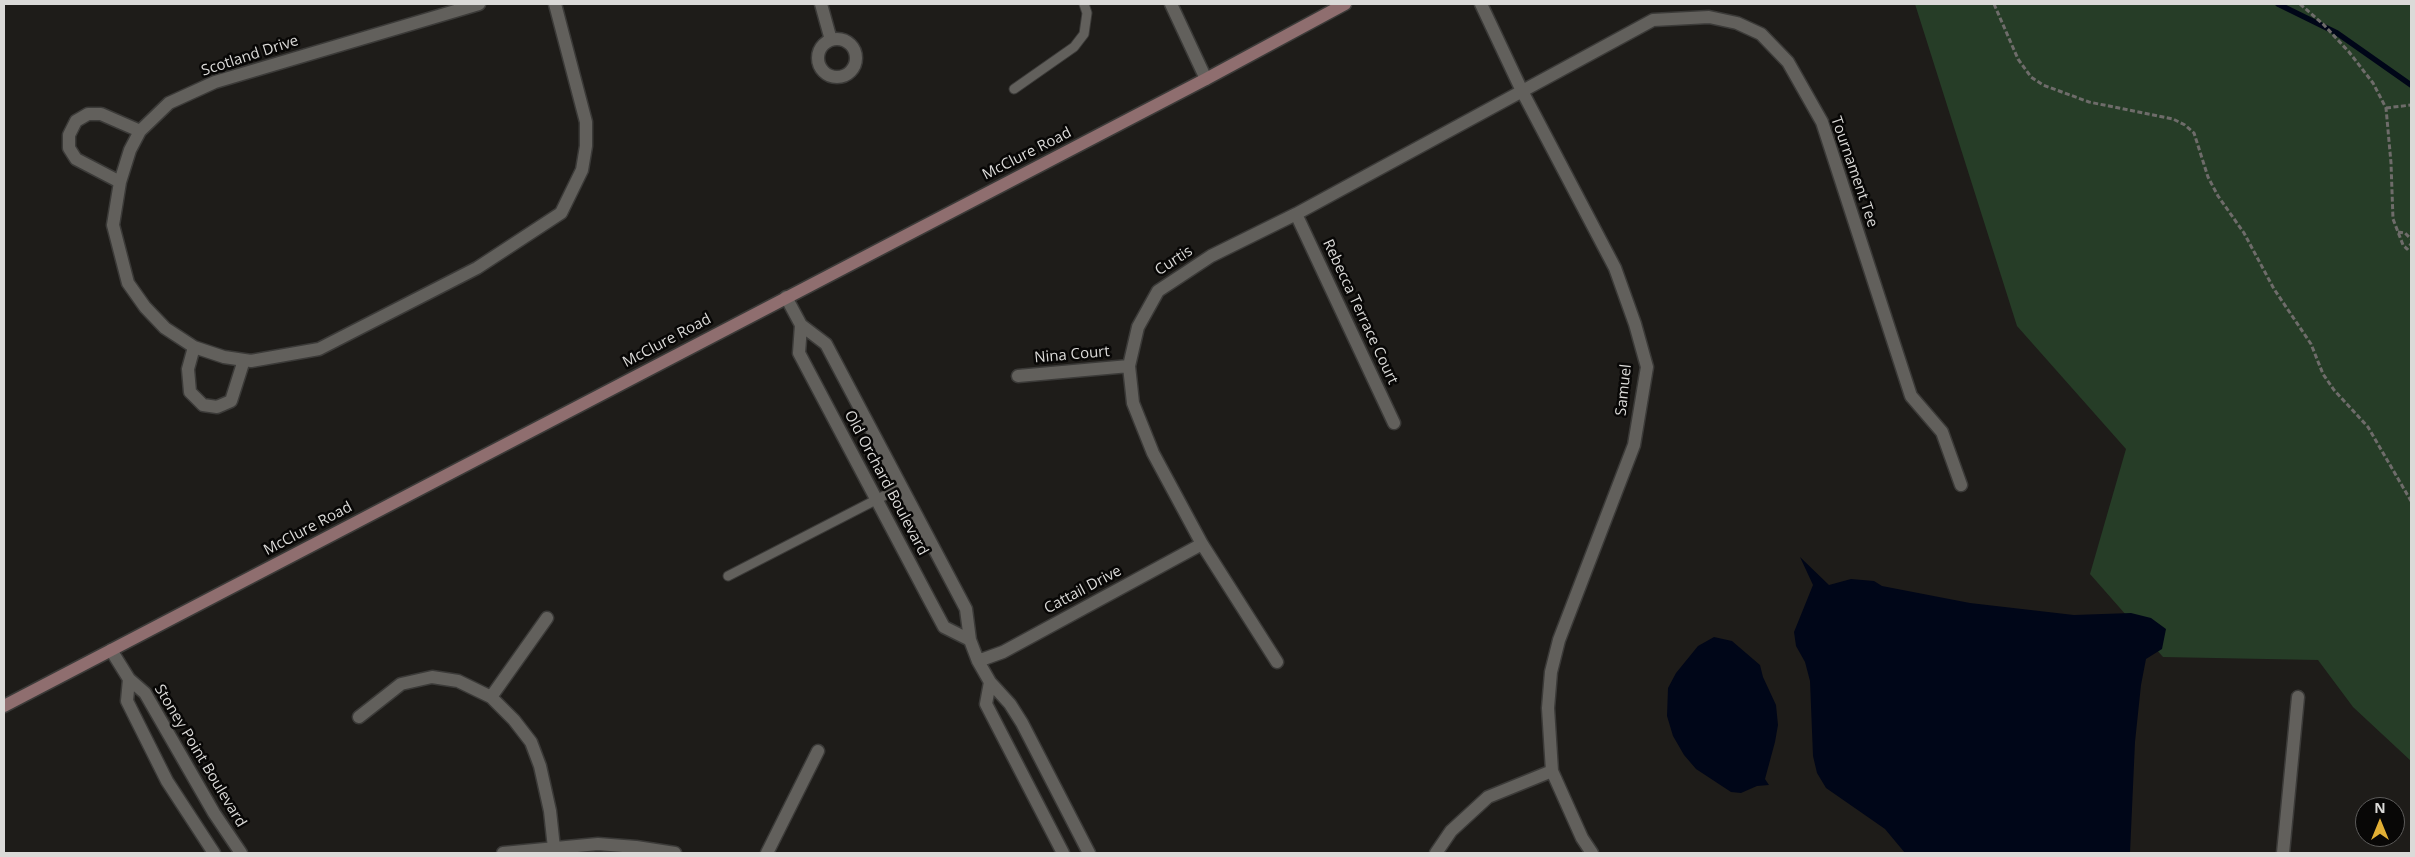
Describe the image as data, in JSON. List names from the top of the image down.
{
  "streets": {
    "street": [
      "Scotland Drive",
      "McClure Road",
      "Tournament Tee",
      "Curtis",
      "Rebecca Terrace Court",
      "Nina Court",
      "Samuel",
      "Old Orchard Boulevard",
      "Cattail Drive",
      "Stoney Point Boulevard"
    ]
  },
  "crossings": [
    ["McClure Road", "Old Orchard Boulevard"],
    ["McClure Road", "Stoney Point Boulevard"],
    ["Tournament Tee", "Curtis"],
    ["Tournament Tee", "Samuel"],
    ["Curtis", "Rebecca Terrace Court"],
    ["Curtis", "Nina Court"],
    ["Curtis", "Samuel"],
    ["Curtis", "Cattail Drive"],
    ["Old Orchard Boulevard", "Cattail Drive"]
  ],
  "north": "top"
}
